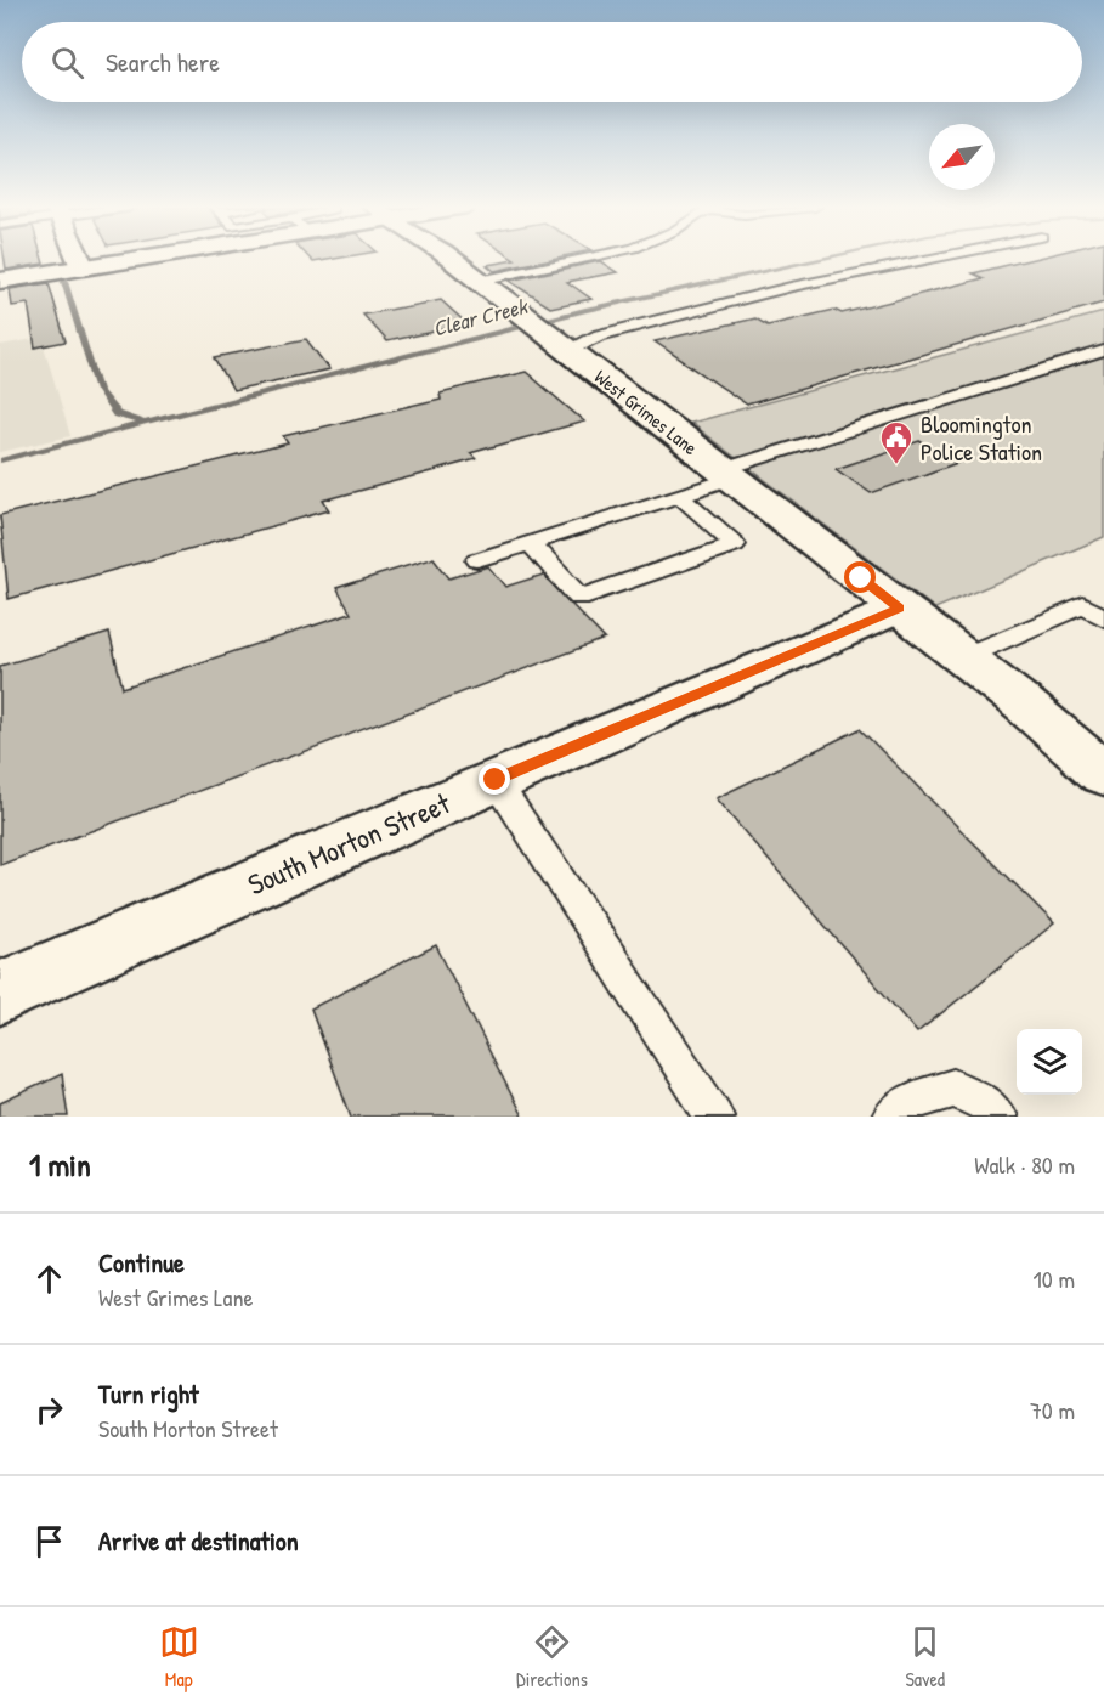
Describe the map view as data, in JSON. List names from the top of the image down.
{
  "streets": {
    "street": ["West Grimes Lane", "South Morton Street"]
  },
  "crossings": [
    ["West Grimes Lane", "South Morton Street"]
  ],
  "water": ["Clear Creek"],
  "places": {
    "public building": ["Bloomington Police Station"]
  },
  "north": "bottom left",
  "page": {
    "search": "Search here",
    "heading": ["1 min", "Walk · 80 m"],
    "list": [
      ["Continue", "West Grimes Lane", "10 m"],
      ["Turn right", "South Morton Street", "70 m"],
      "Arrive at destination"
    ],
    "nav": ["Map", "Directions", "Saved"]
  }
}
